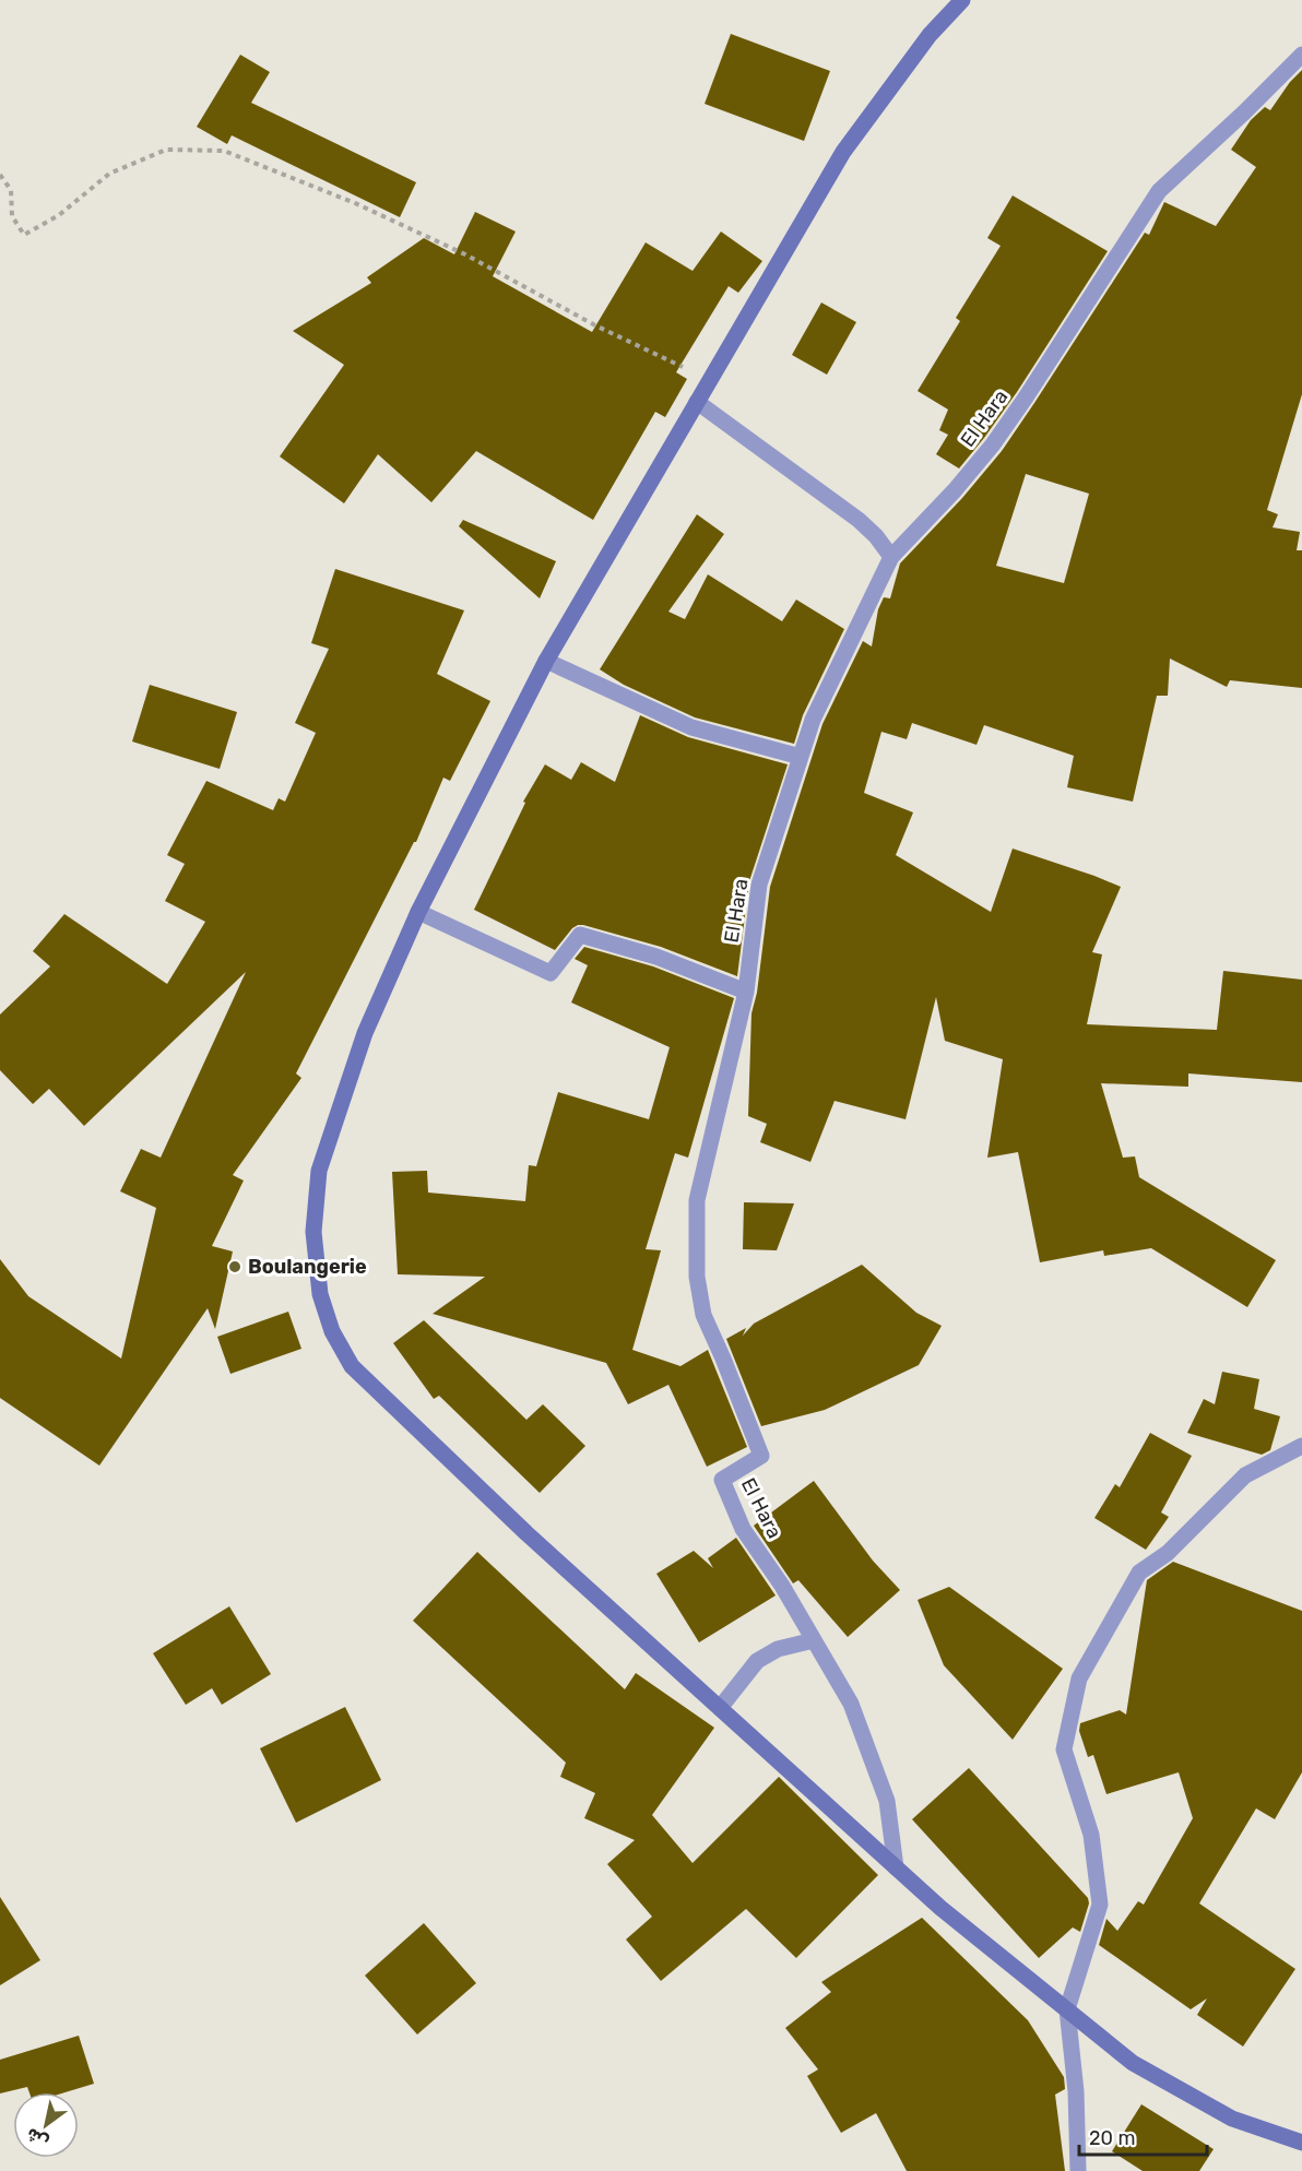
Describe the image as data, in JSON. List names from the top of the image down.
{
  "streets": {
    "street": ["El Hara"]
  },
  "places": ["Boulangerie"],
  "scale_bar": "20 m",
  "north": "bottom left"
}
